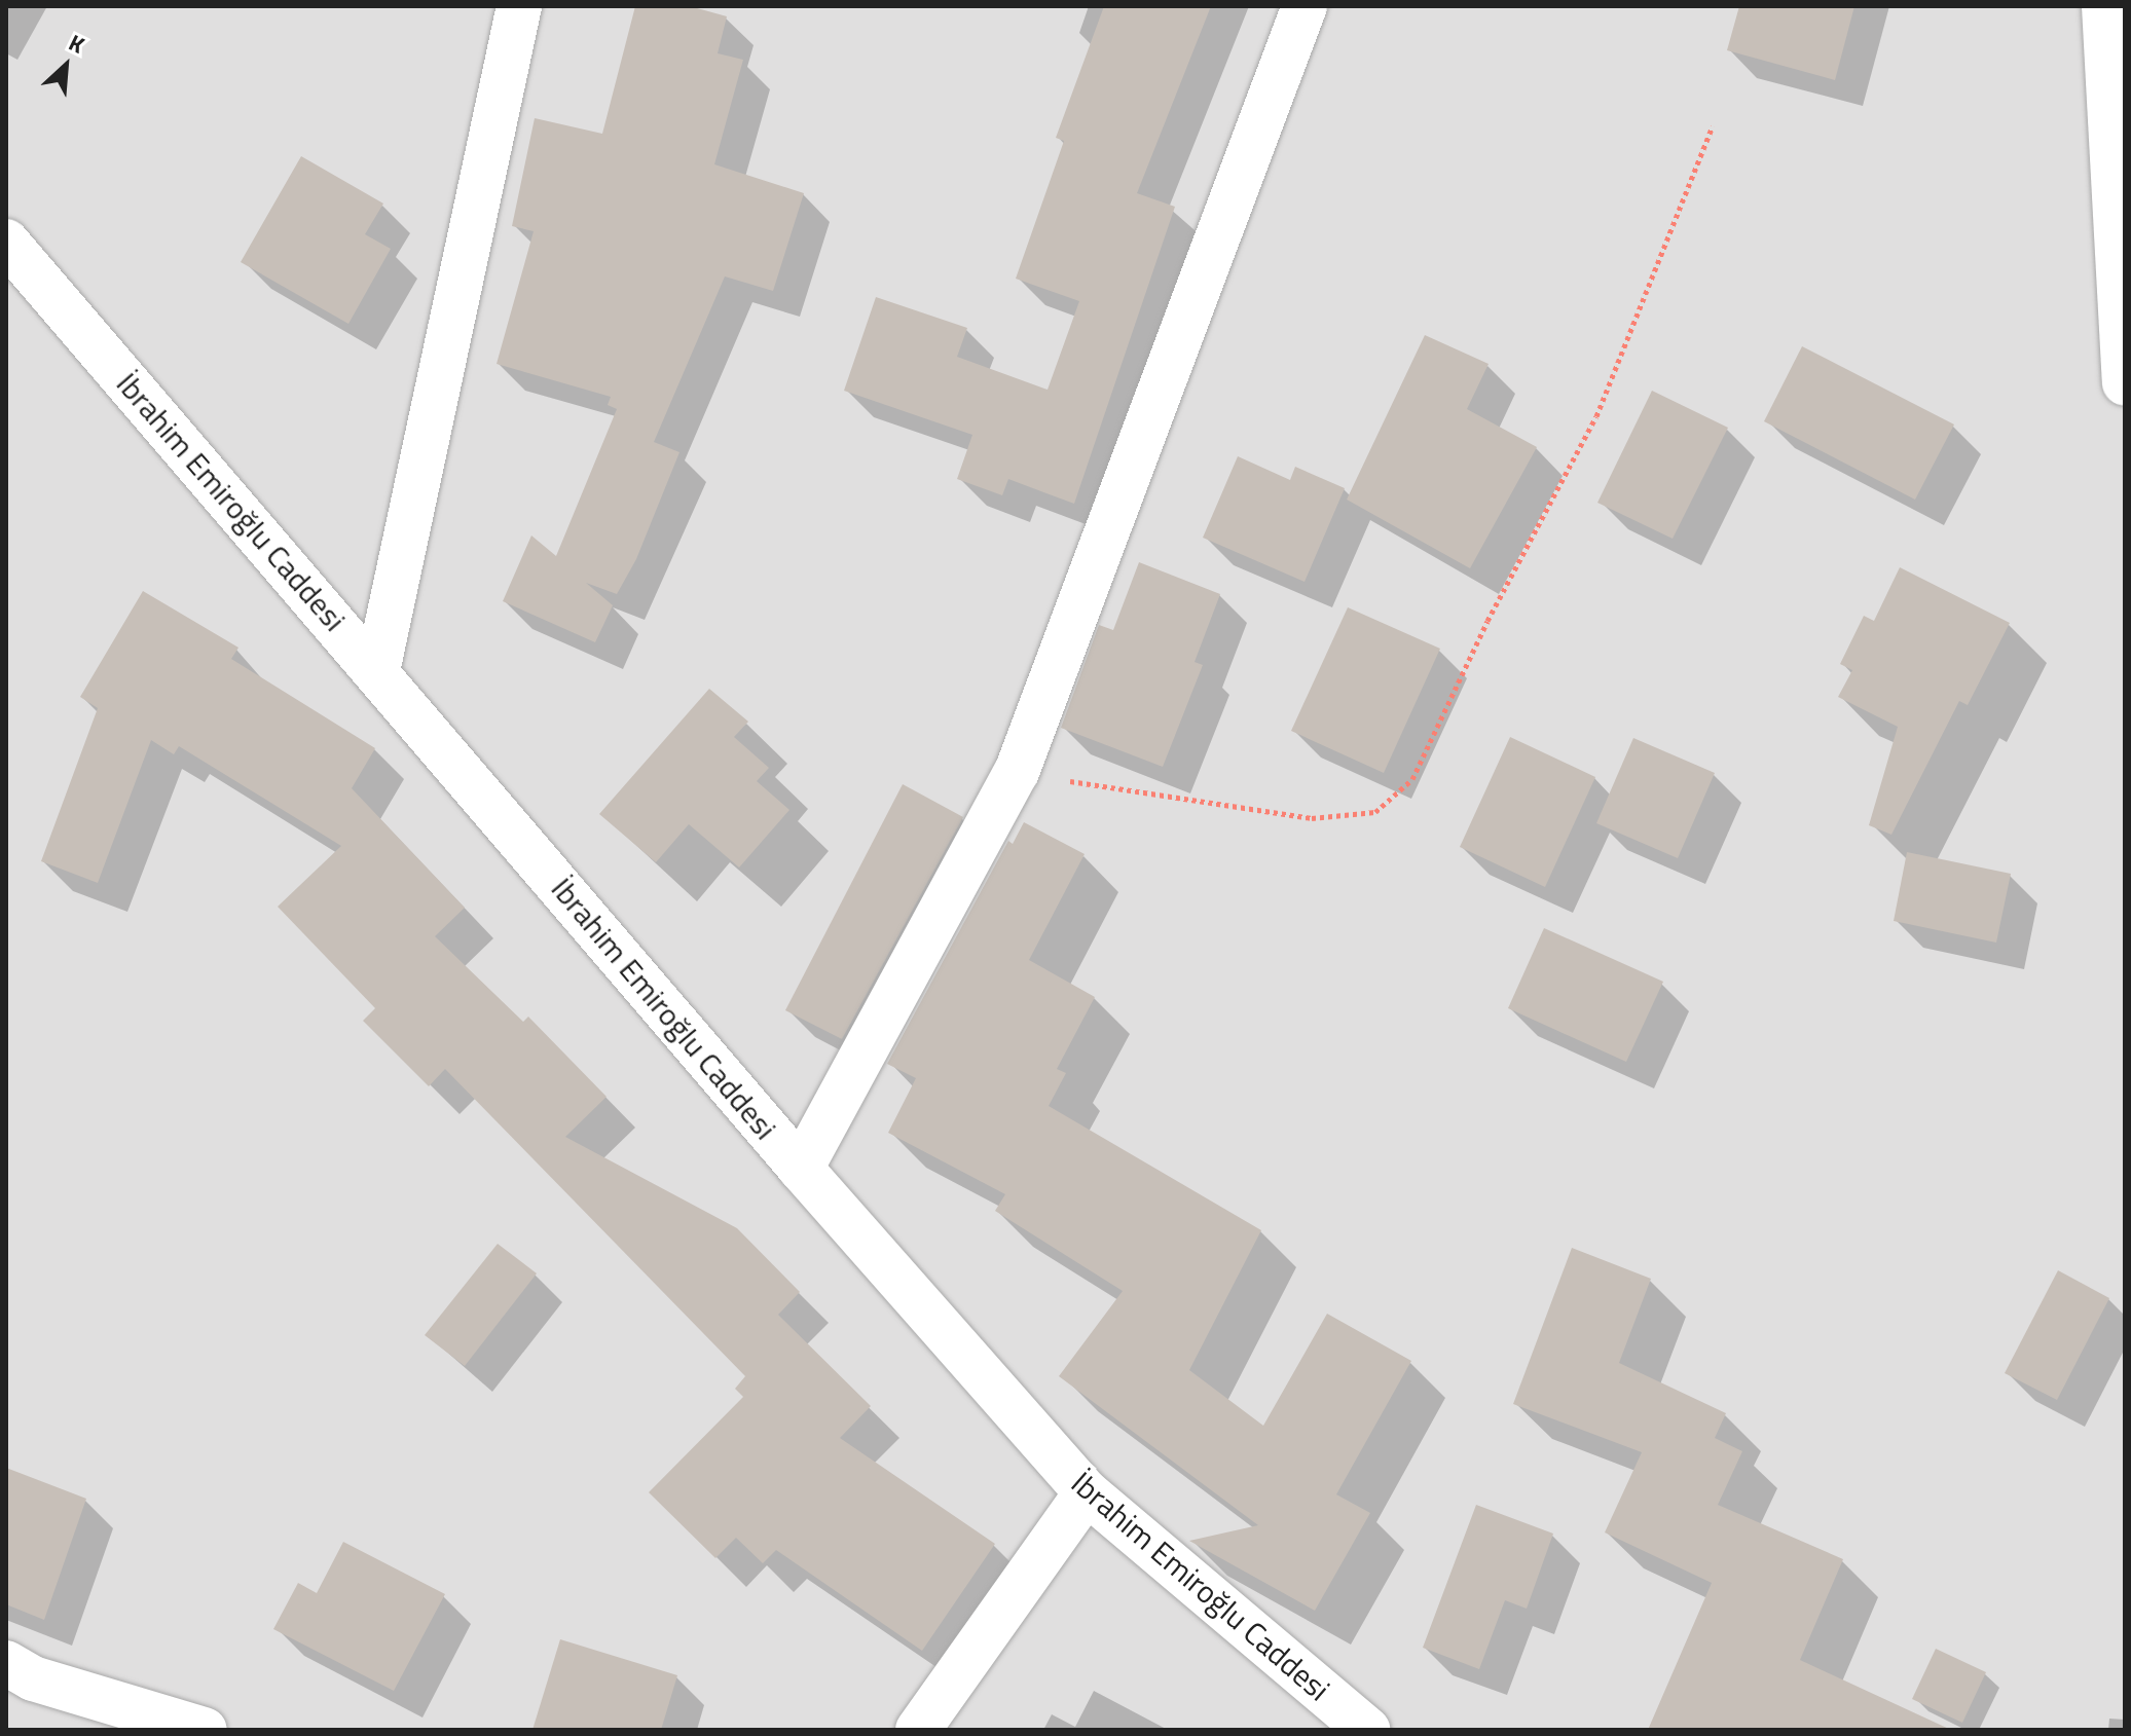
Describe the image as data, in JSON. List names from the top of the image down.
{
  "streets": {
    "street": ["İbrahim Emiroğlu Caddesi"]
  },
  "north": "top right"
}
